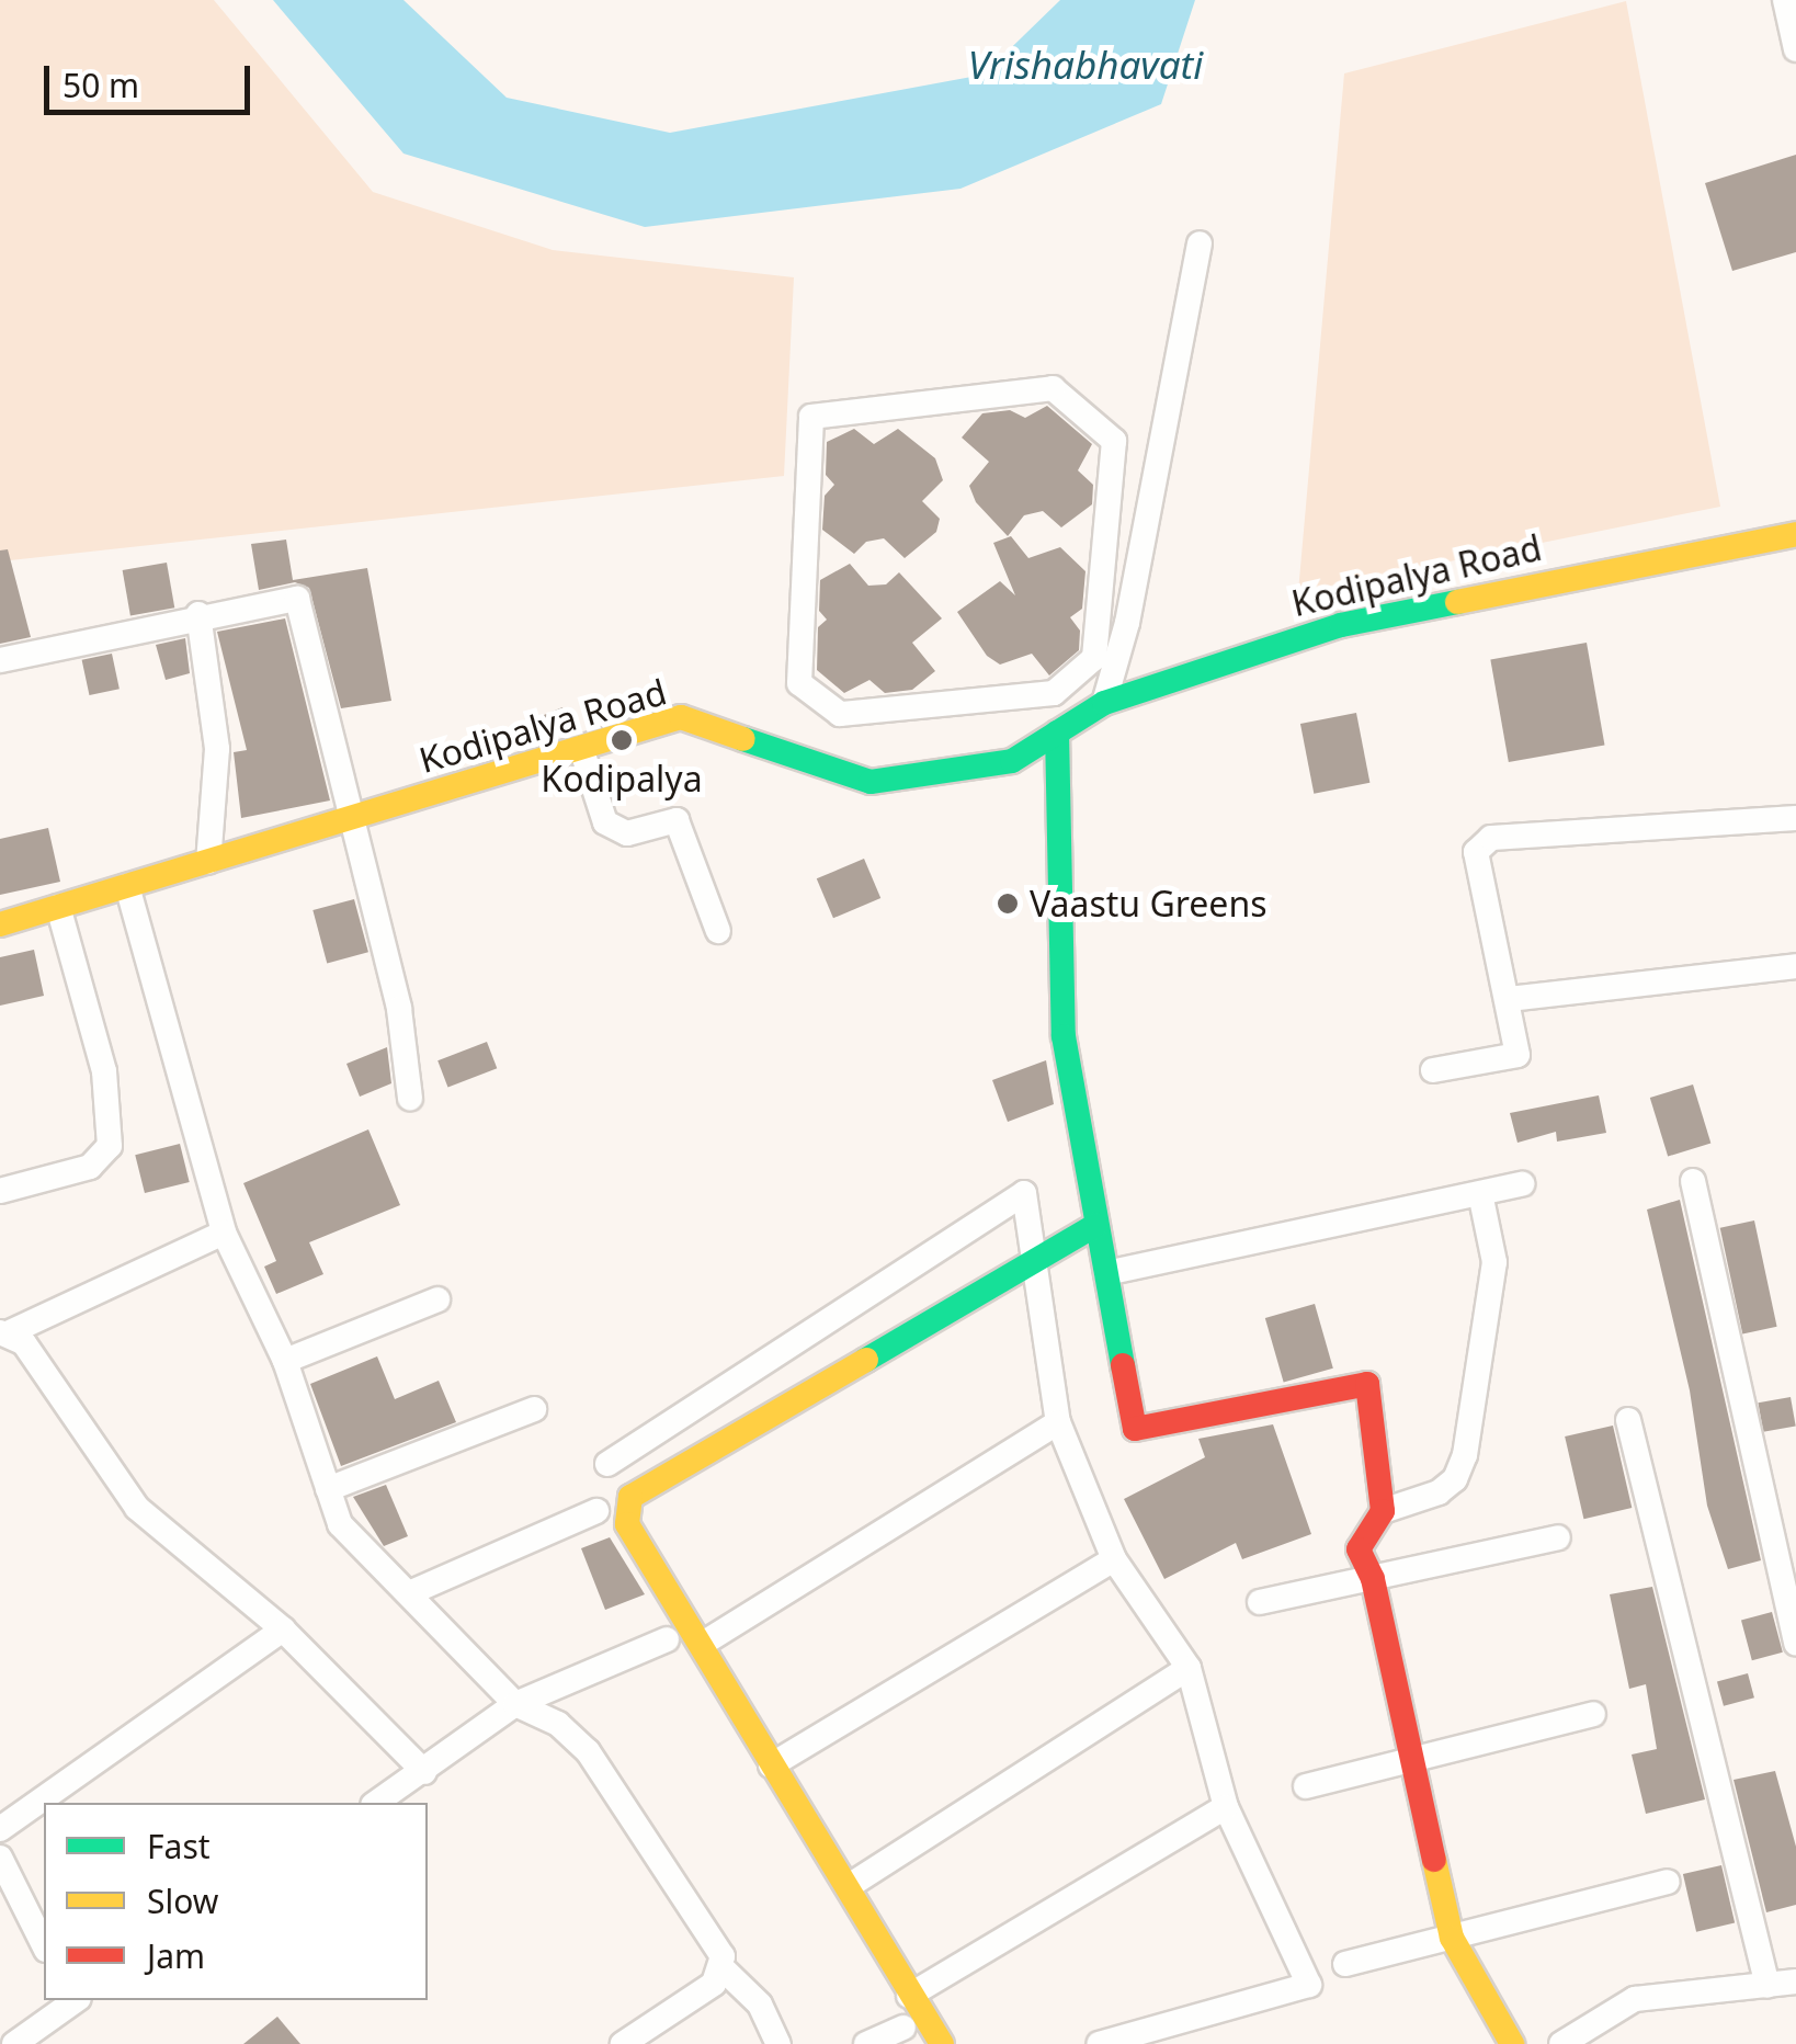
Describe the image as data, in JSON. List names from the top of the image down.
{
  "streets": {
    "street": ["Kodipalya Road"]
  },
  "water": ["Vrishabhavati"],
  "places": ["Kodipalya", "Vaastu Greens"],
  "legend": ["Fast", "Slow", "Jam"],
  "scale_bar": "50 m"
}
